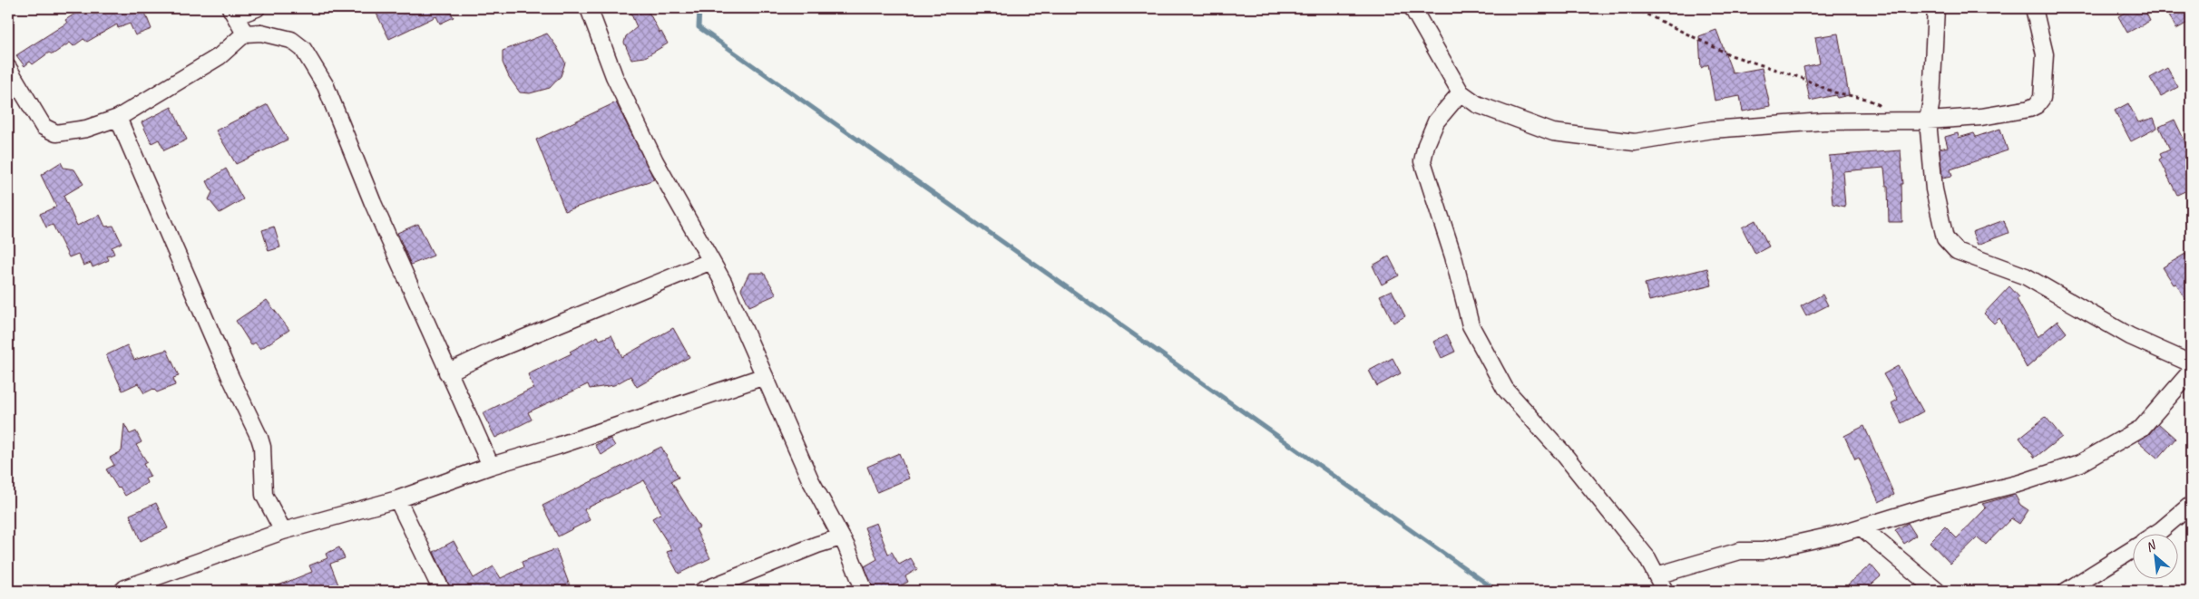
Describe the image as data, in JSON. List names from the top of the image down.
{
  "north": "top left"
}
